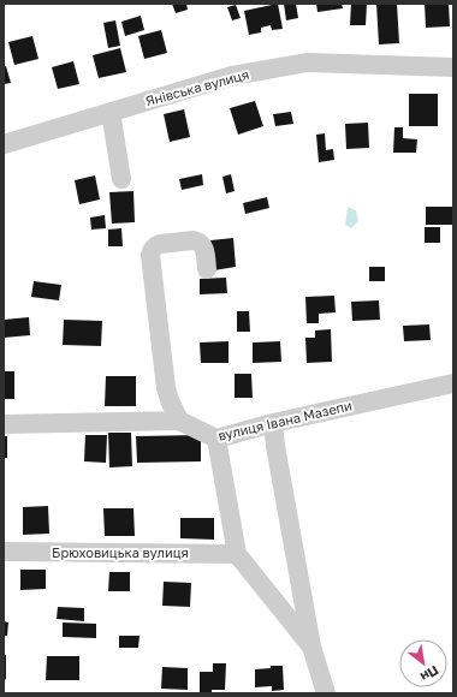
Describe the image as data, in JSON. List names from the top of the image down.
{
  "streets": {
    "street": ["Янівська вулиця", "вулиця Івана Мазепи", "Брюховицька вулиця"]
  },
  "north": "bottom right"
}
